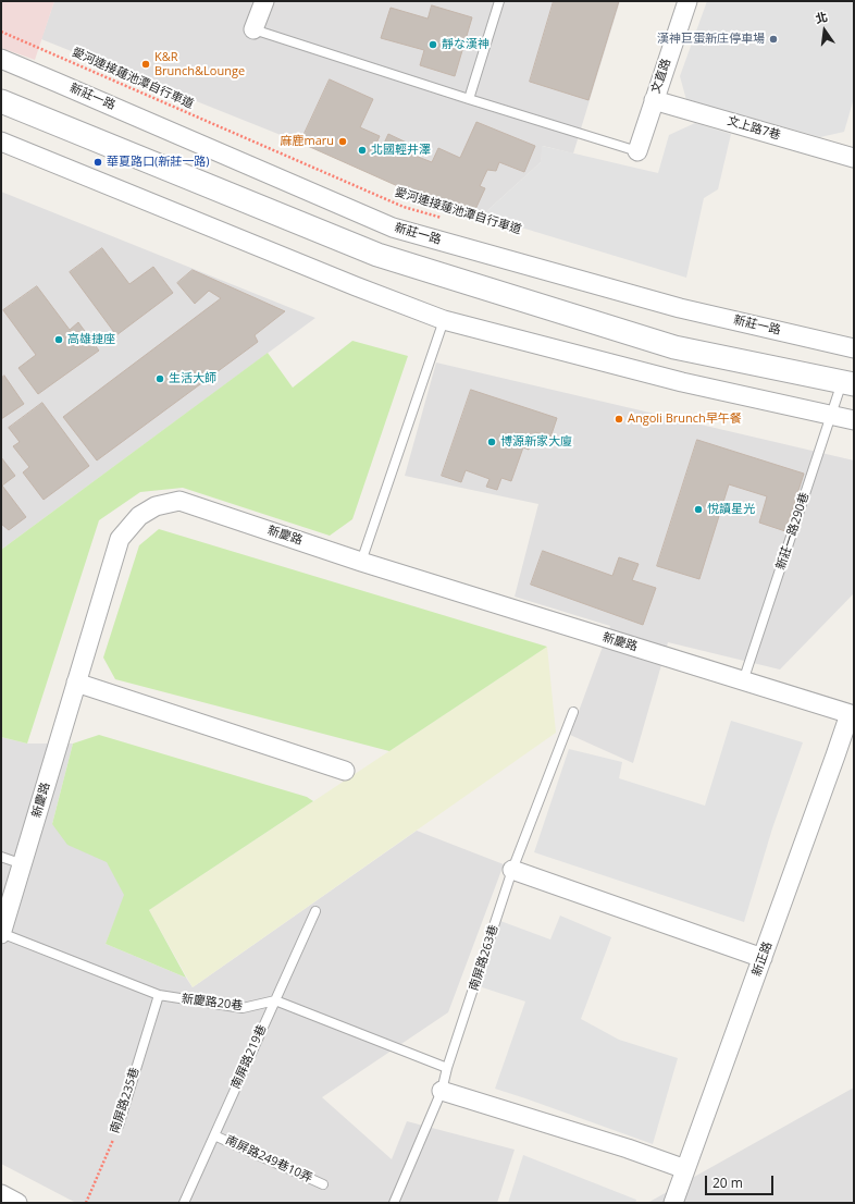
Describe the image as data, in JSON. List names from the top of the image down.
{
  "streets": {
    "street": [
      "文直路",
      "新莊一路",
      "文上路7巷",
      "新慶路",
      "新正路"
    ],
    "lane": [
      "新莊一路290巷",
      "南屏路263巷",
      "新慶路20巷",
      "南屏路219巷",
      "南屏路235巷",
      "南屏路249巷10弄"
    ],
    "path": ["愛河連接蓮池潭自行車道"]
  },
  "crossings": [
    ["文直路", "文上路7巷"],
    ["新莊一路290巷", "新慶路"],
    ["新慶路", "新正路"],
    ["新慶路", "新慶路20巷"],
    ["新慶路20巷", "南屏路219巷"],
    ["新慶路20巷", "南屏路235巷"],
    ["南屏路219巷", "南屏路249巷10弄"]
  ],
  "places": [
    "漢神巨蛋新庄停車場",
    "靜な漢神",
    "K&R Brunch&Lounge",
    "麻鹿maru",
    "北國輕井澤",
    "華夏路口(新莊一路)",
    "高雄捷座",
    "生活大師",
    "Angoli Brunch早午餐",
    "博源新家大廈",
    "悅讀星光"
  ],
  "scale_bar": "20 m",
  "north": "top"
}
